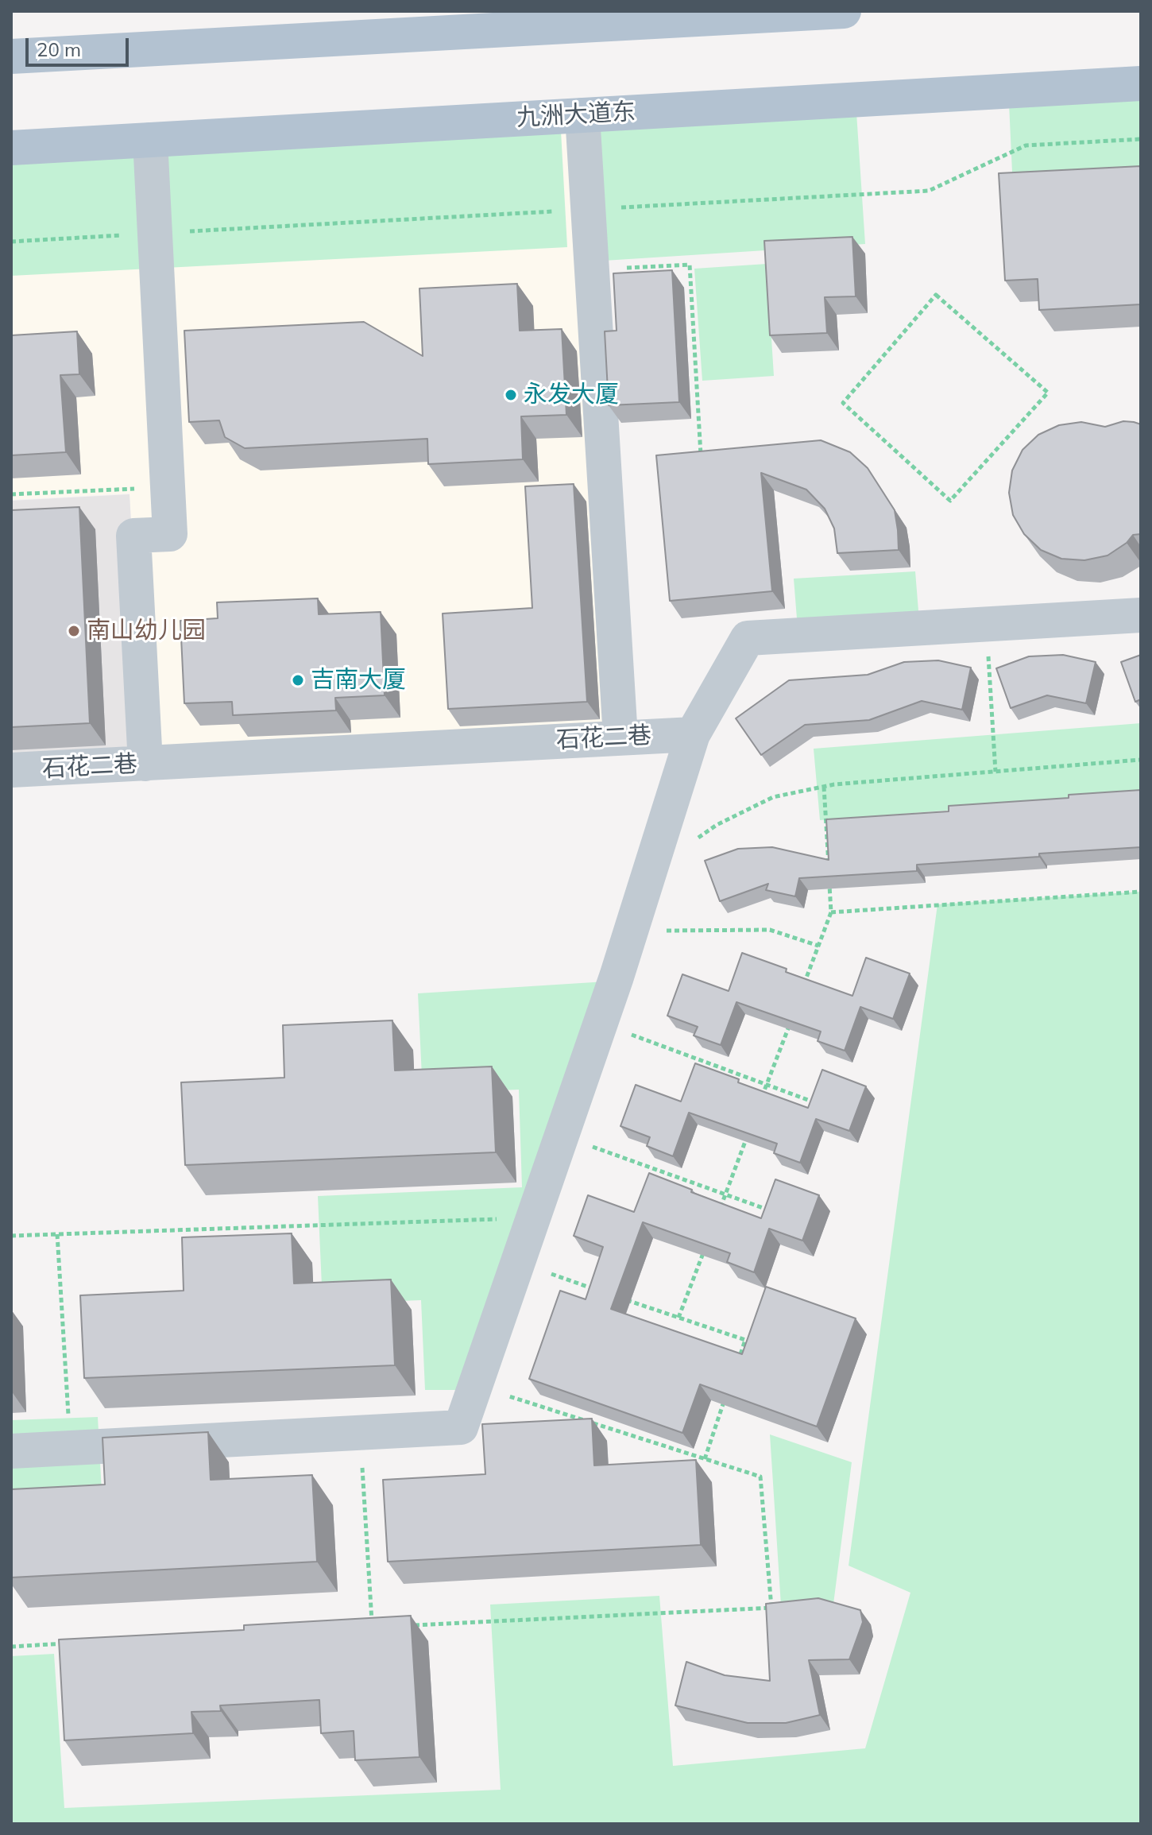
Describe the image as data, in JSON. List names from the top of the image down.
{
  "streets": {
    "main road": ["九洲大道东"],
    "street": ["石花二巷"]
  },
  "places": ["永发大厦", "南山幼儿园", "吉南大厦"],
  "scale_bar": "20 m"
}
